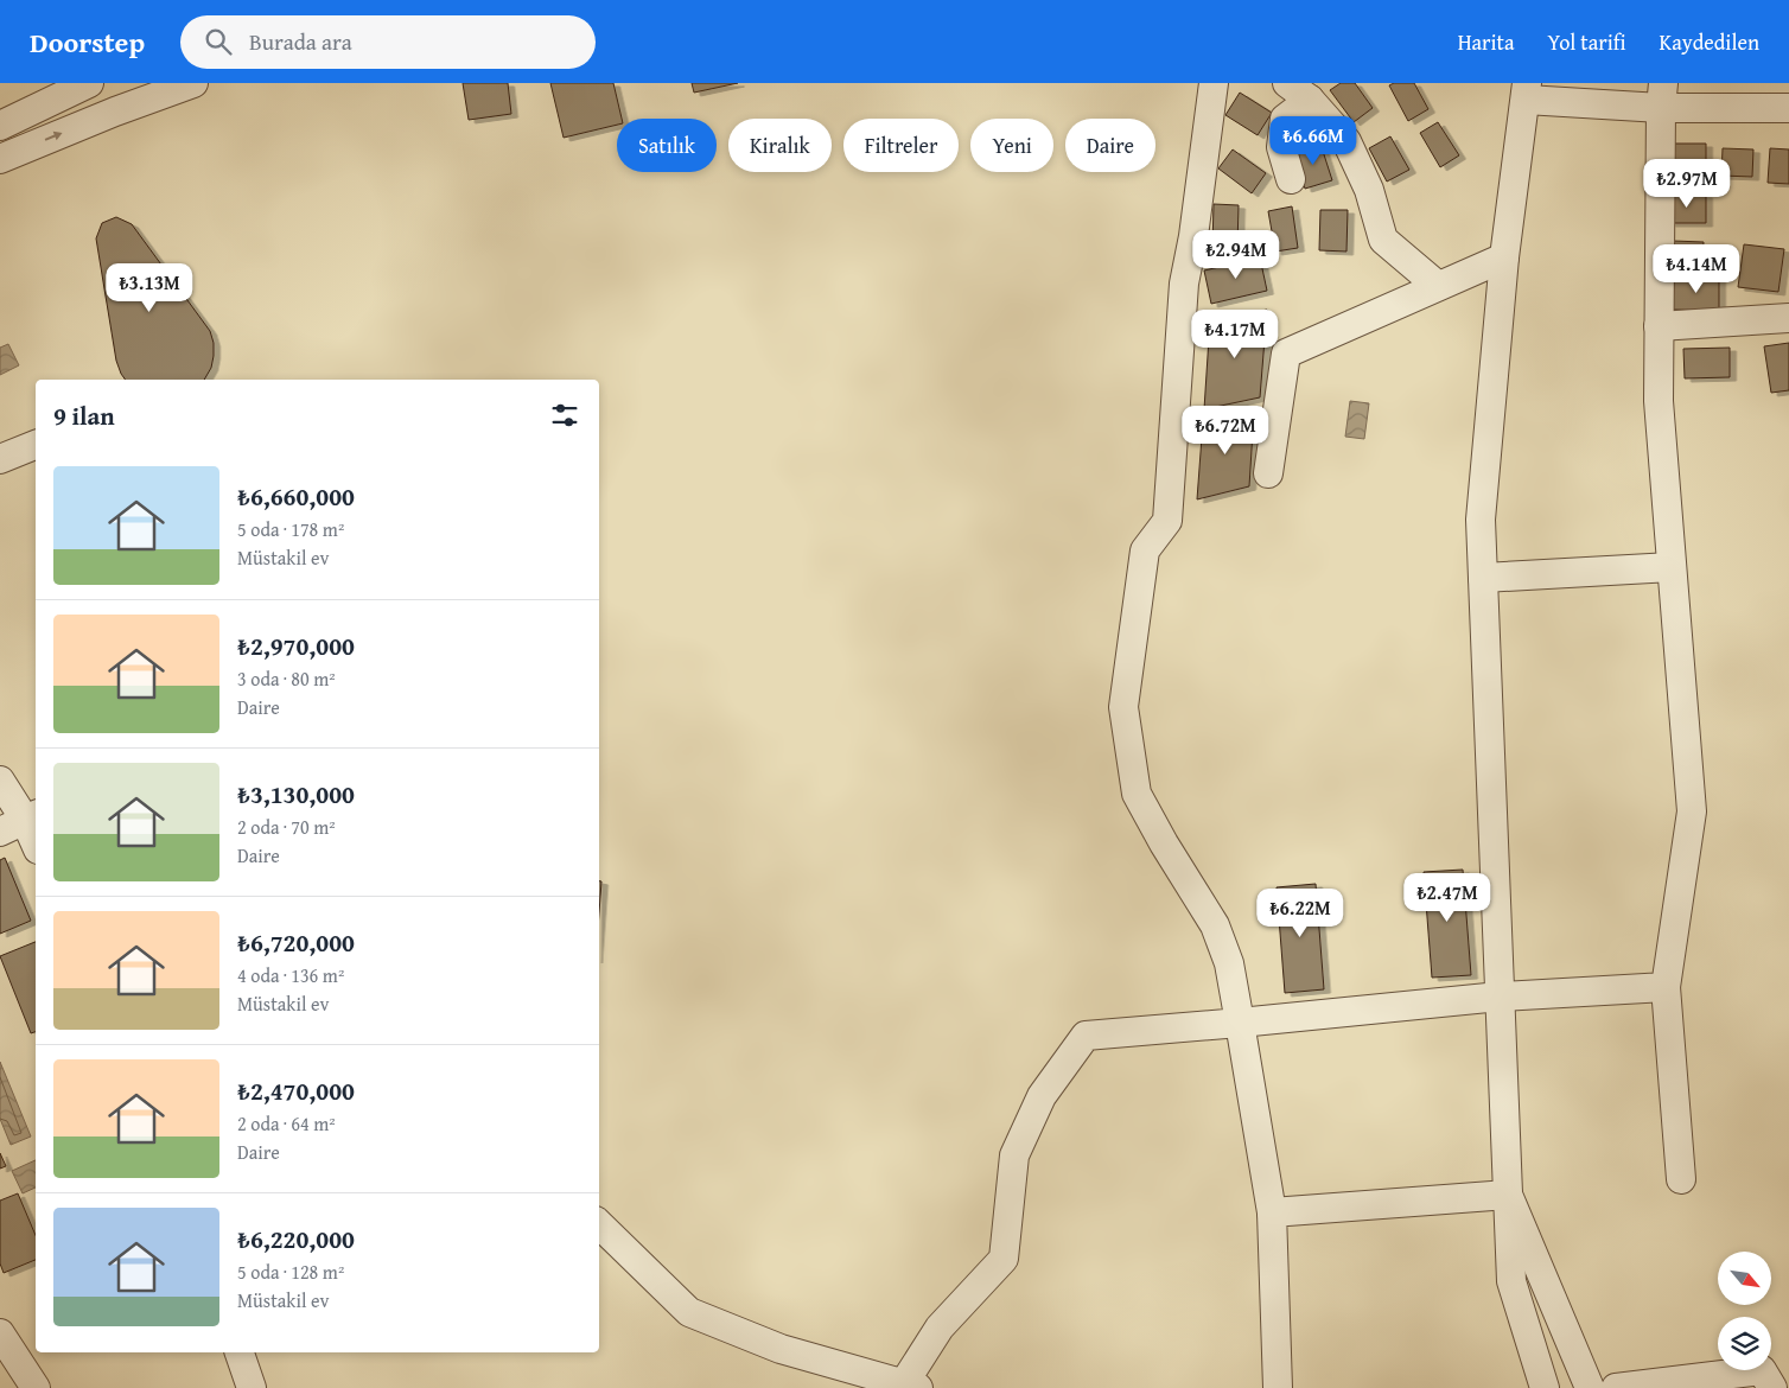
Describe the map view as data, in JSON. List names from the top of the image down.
{
  "north": "bottom right",
  "page": {
    "header": "Doorstep",
    "search": "Burada ara",
    "nav": ["Harita", "Yol tarifi", "Kaydedilen"],
    "price": [
      "₺6.66M",
      "₺2.97M",
      "₺2.94M",
      "₺4.14M",
      "₺3.13M",
      "₺4.17M",
      "₺6.72M",
      "₺2.47M",
      "₺6.22M"
    ],
    "chip": [
      "Satılık",
      "Kiralık",
      "Filtreler",
      "Yeni",
      "Daire"
    ],
    "heading": "9 ilan",
    "list": [
      {
        "name": "₺6,660,000",
        "note": "5 oda · 178 m² · Müstakil ev"
      },
      {
        "name": "₺2,970,000",
        "note": "3 oda · 80 m² · Daire"
      },
      {
        "name": "₺3,130,000",
        "note": "2 oda · 70 m² · Daire"
      },
      {
        "name": "₺6,720,000",
        "note": "4 oda · 136 m² · Müstakil ev"
      },
      {
        "name": "₺2,470,000",
        "note": "2 oda · 64 m² · Daire"
      },
      {
        "name": "₺6,220,000",
        "note": "5 oda · 128 m² · Müstakil ev"
      }
    ]
  }
}
